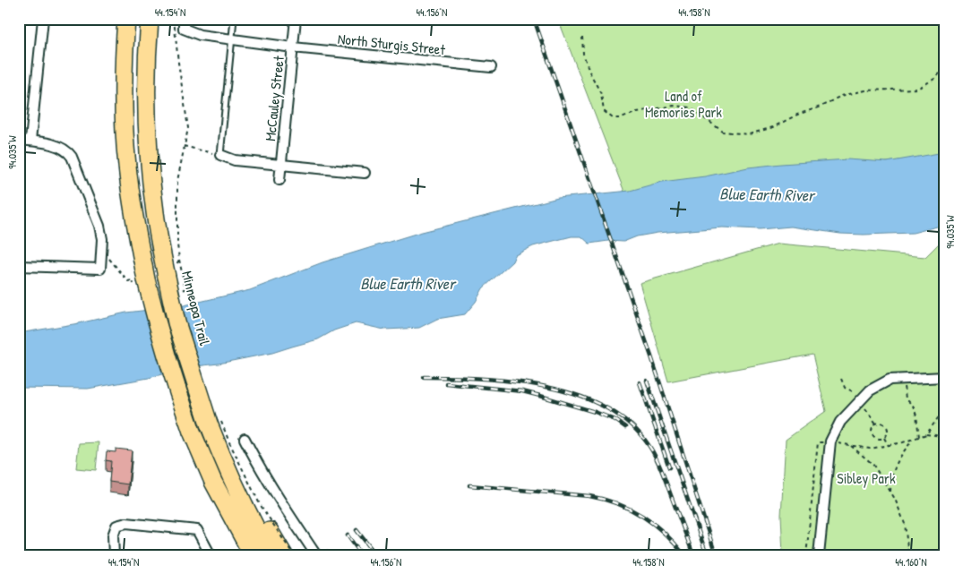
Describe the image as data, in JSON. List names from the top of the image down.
{
  "streets": {
    "street": ["North Sturgis Street", "McCauley Street"],
    "path": ["Minneopa Trail"]
  },
  "crossings": [
    ["North Sturgis Street", "McCauley Street"]
  ],
  "water": ["Blue Earth River"],
  "parks": ["Land of Memories Park", "Sibley Park"],
  "coordinates": [
    "44.154°N",
    "44.156°N",
    "44.158°N",
    "94.035°W",
    "44.160°N"
  ]
}
